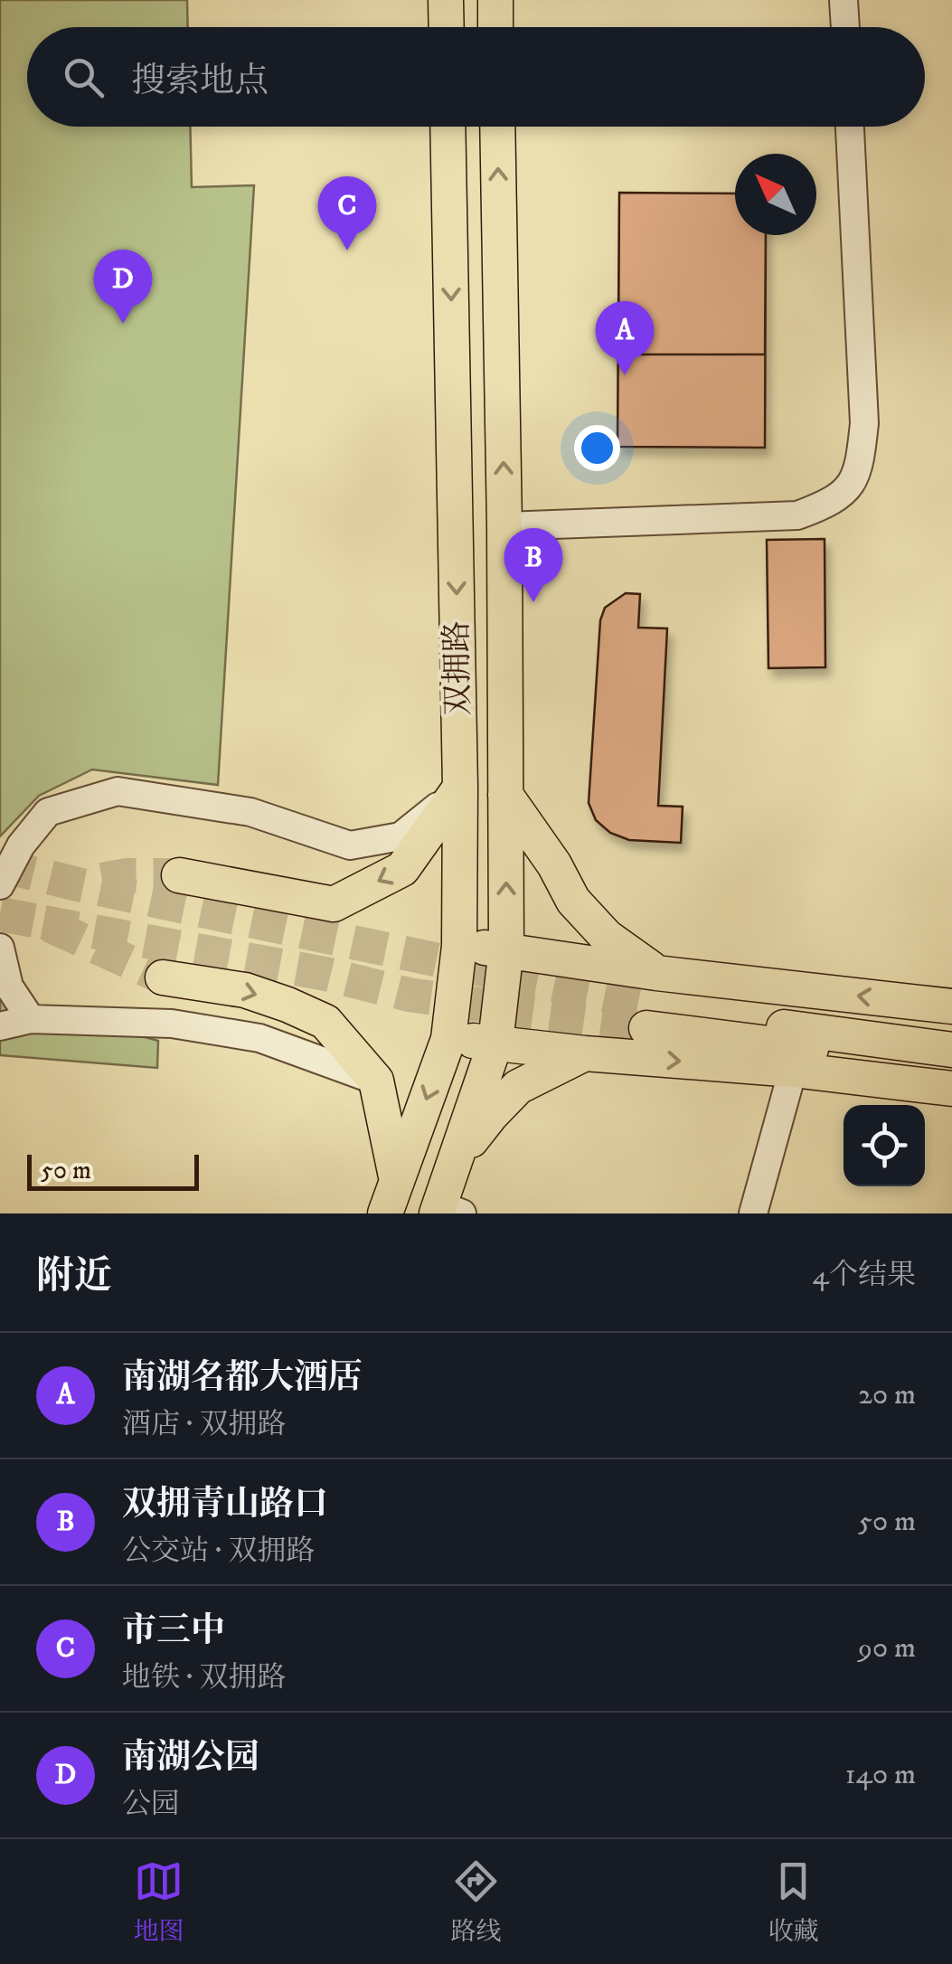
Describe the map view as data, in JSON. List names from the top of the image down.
{
  "streets": {
    "main road": ["双拥路"]
  },
  "scale_bar": "50 m",
  "north": "top left",
  "page": {
    "search": "搜索地点",
    "pins": [
      "C",
      "D",
      "A",
      "B"
    ],
    "scale": "50 m",
    "heading": ["附近", "4个结果"],
    "list": [
      {
        "mark": "A",
        "name": "南湖名都大酒㕆",
        "note": "酒店 · 双拥路",
        "value": "20 m"
      },
      {
        "mark": "B",
        "name": "双拥青山路口",
        "note": "公交站 · 双拥路",
        "value": "50 m"
      },
      {
        "mark": "C",
        "name": "市三中",
        "note": "地铁 · 双拥路",
        "value": "90 m"
      },
      {
        "mark": "D",
        "name": "南湖公园",
        "note": "公园",
        "value": "140 m"
      }
    ],
    "nav": ["地图", "路线", "收藏"]
  }
}
